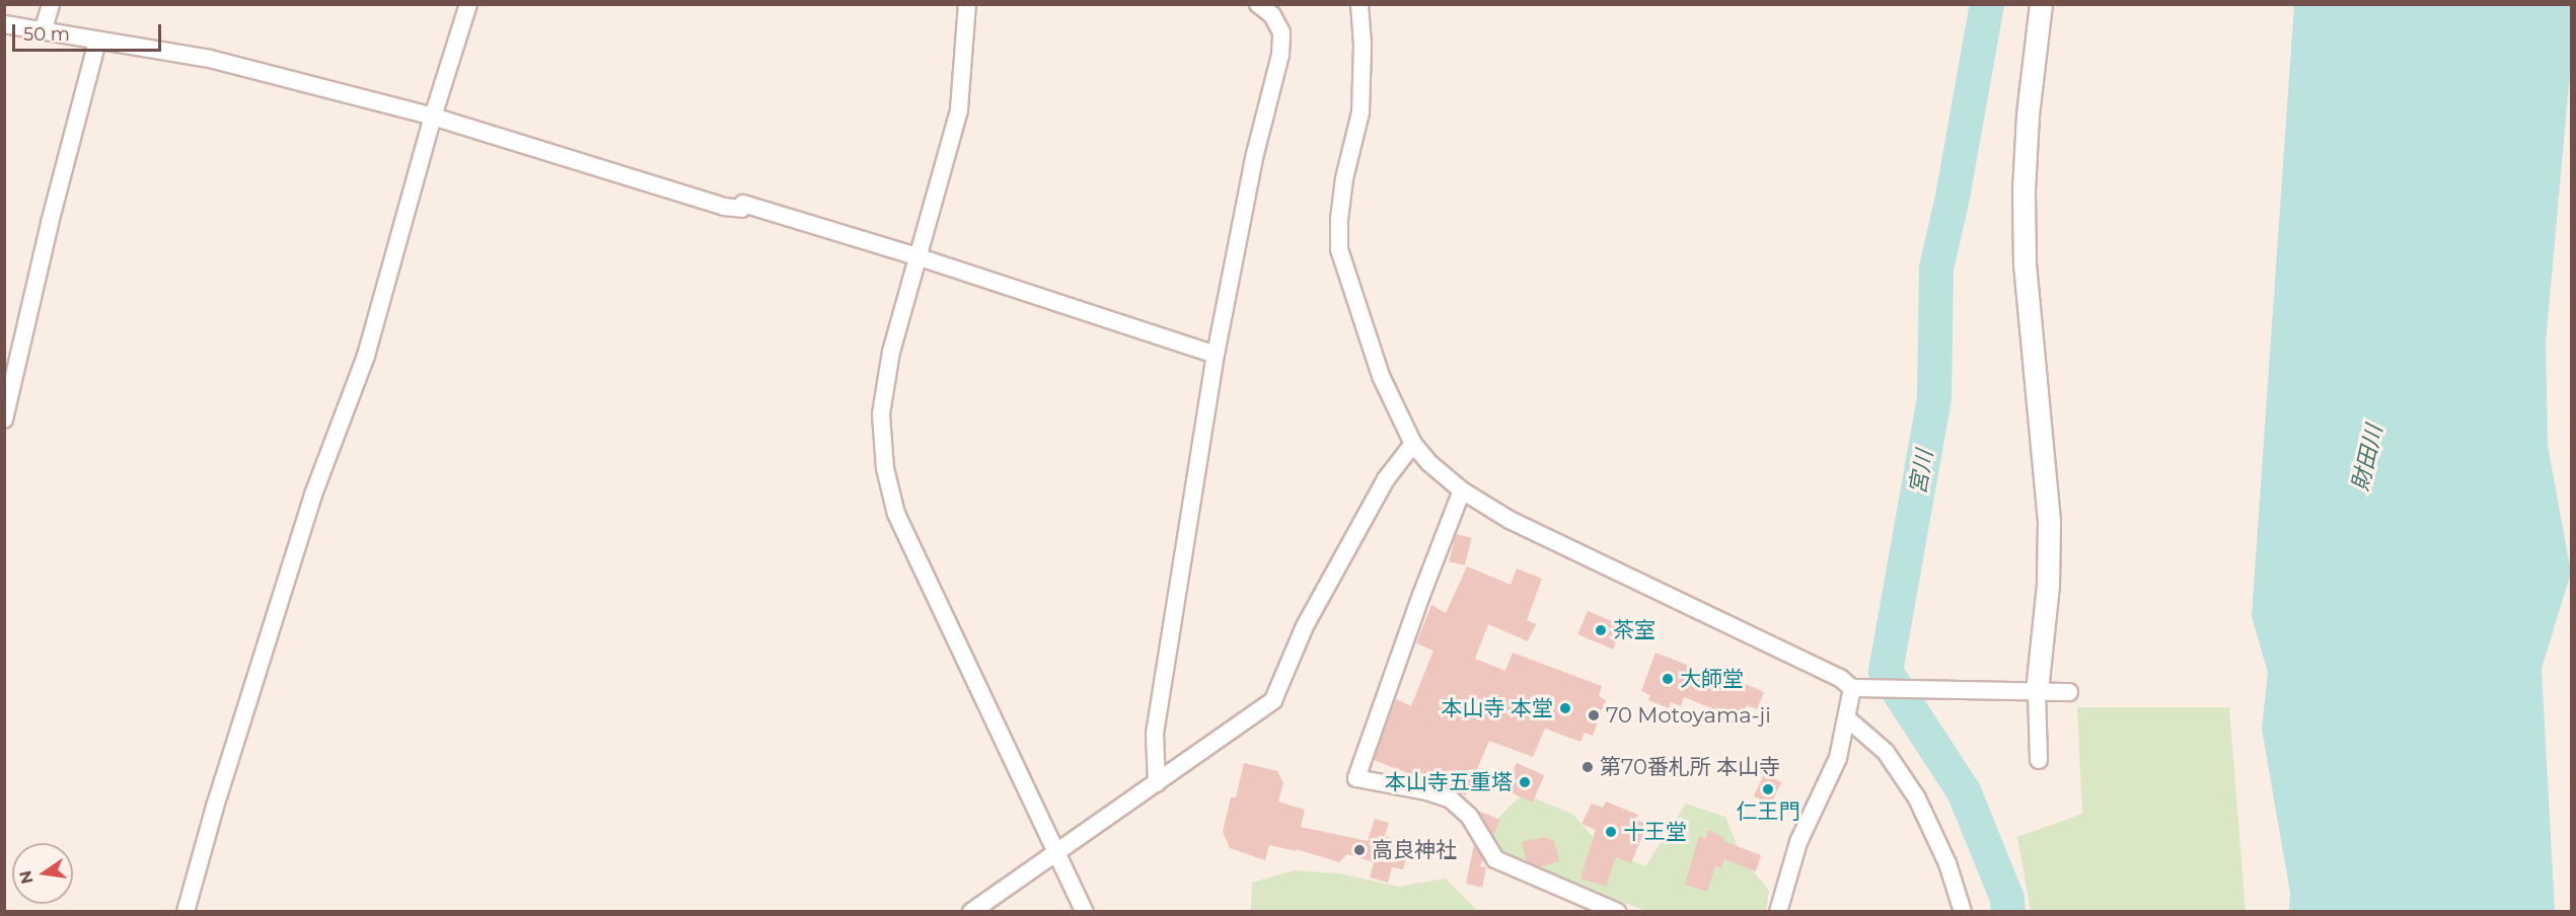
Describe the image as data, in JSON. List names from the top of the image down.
{
  "water": ["財田川", "宮川"],
  "places": [
    "茶室",
    "大師堂",
    "本山寺 本堂",
    "70 Motoyama-ji",
    "第70番札所 本山寺",
    "本山寺五重塔",
    "仁王門",
    "十王堂",
    "高良神社"
  ],
  "scale_bar": "50 m",
  "north": "left"
}
